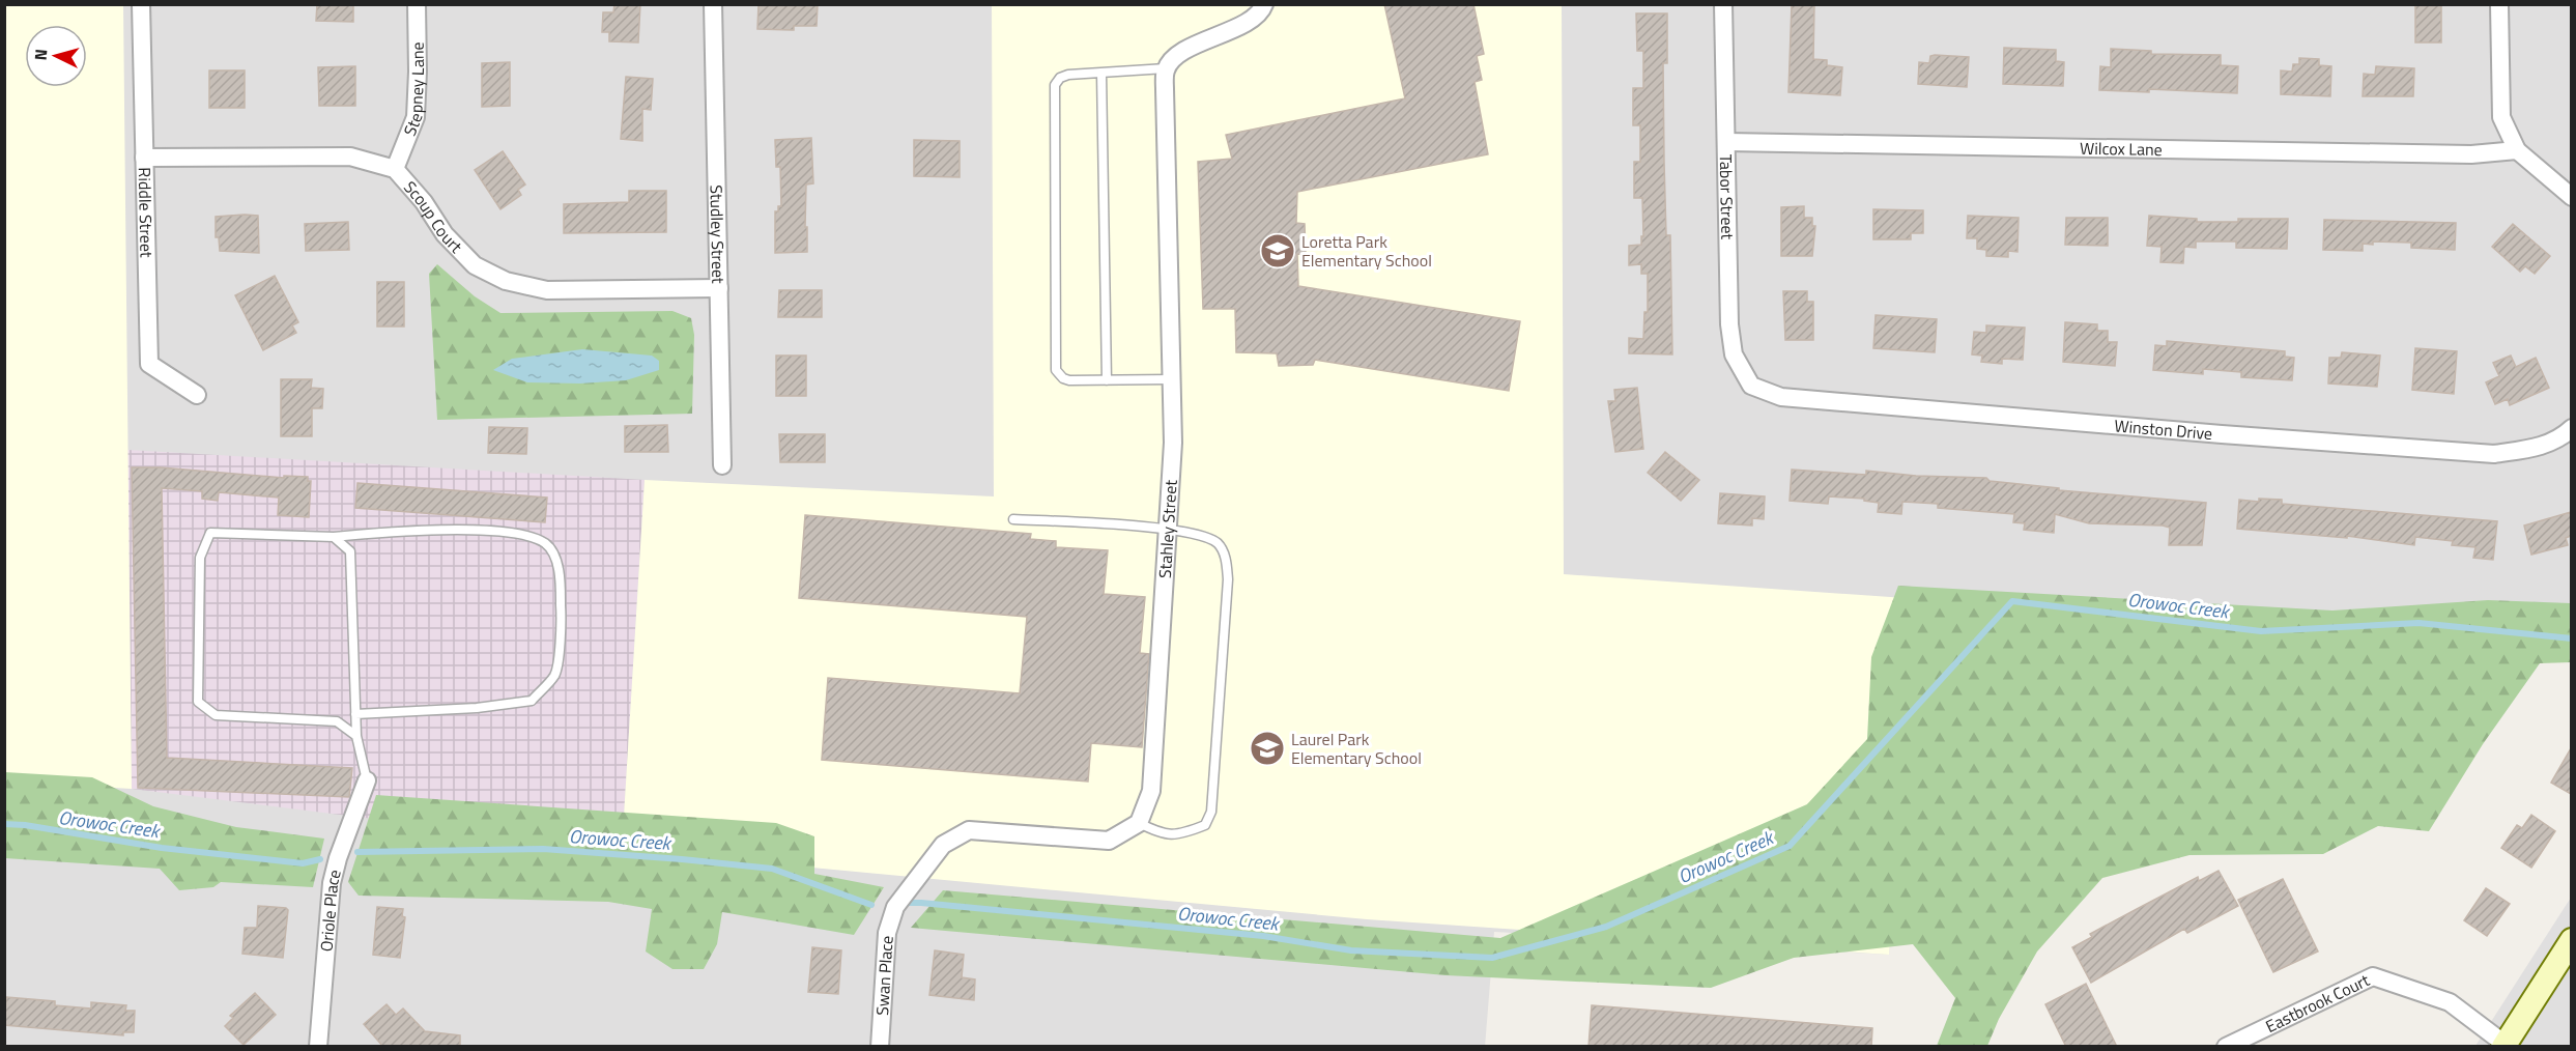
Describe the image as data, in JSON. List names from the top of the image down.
{
  "streets": {
    "street": [
      "Stepney Lane",
      "Wilcox Lane",
      "Tabor Street",
      "Riddle Street",
      "Scoup Court",
      "Studley Street",
      "Winston Drive",
      "Stahley Street",
      "Oriole Place",
      "Swan Place",
      "Eastbrook Court"
    ]
  },
  "crossings": [
    ["Stepney Lane", "Scoup Court"],
    ["Wilcox Lane", "Tabor Street"],
    ["Tabor Street", "Winston Drive"],
    ["Riddle Street", "Scoup Court"],
    ["Scoup Court", "Studley Street"],
    ["Stahley Street", "Swan Place"]
  ],
  "water": ["Orowoc Creek"],
  "places": {
    "school or university": ["Loretta Park Elementary School", "Laurel Park Elementary School"]
  },
  "north": "left"
}
